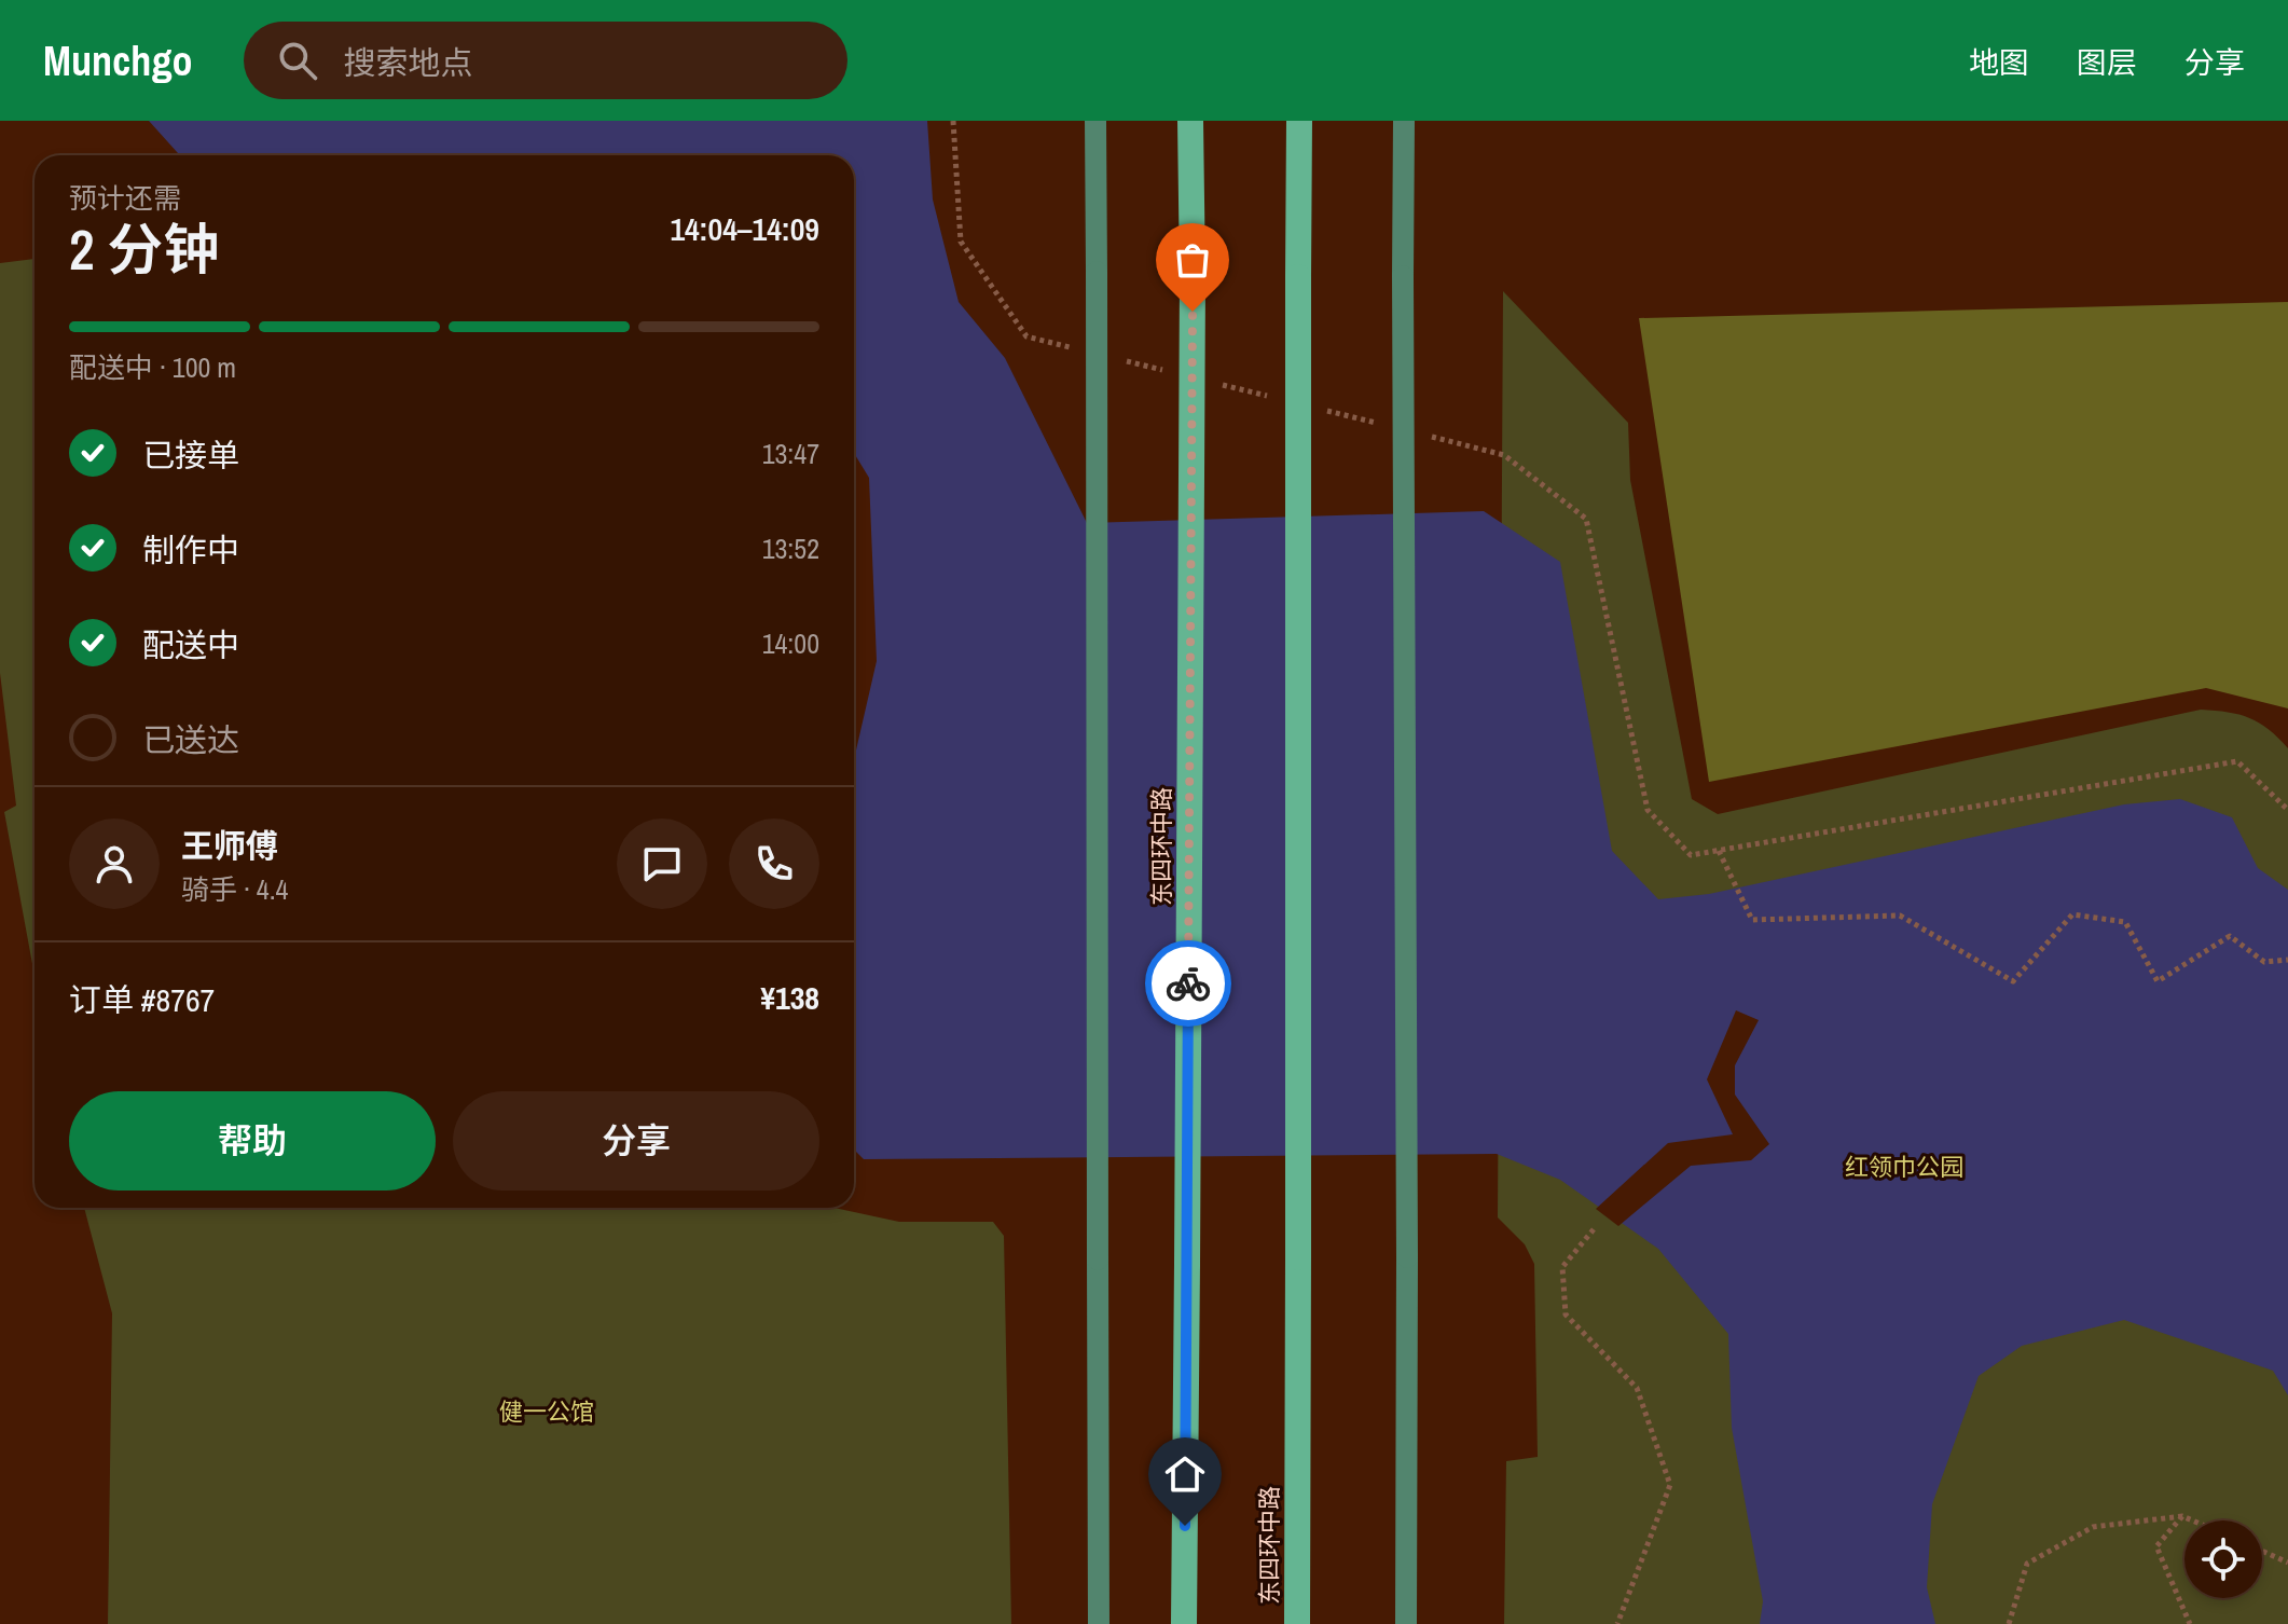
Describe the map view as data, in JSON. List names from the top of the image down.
{
  "streets": {
    "highway": ["东四环中路"]
  },
  "parks": ["红领巾公园", "健一公馆"],
  "page": {
    "header": "Munchgo",
    "search": "搜索地点",
    "nav": ["地图", "图层", "分享"],
    "heading": ["2 分钟", "预计还需", "14:04–14:09"],
    "panel": [
      "王师傅",
      "骑手 · 4.4",
      "订单 #8767",
      "¥138"
    ],
    "bar": "配送中 · 100 m",
    "list": [
      ["已接单", "13:47"],
      ["制作中", "13:52"],
      ["配送中", "14:00"],
      "已送达"
    ],
    "buttons": ["帮助", "分享"]
  }
}
